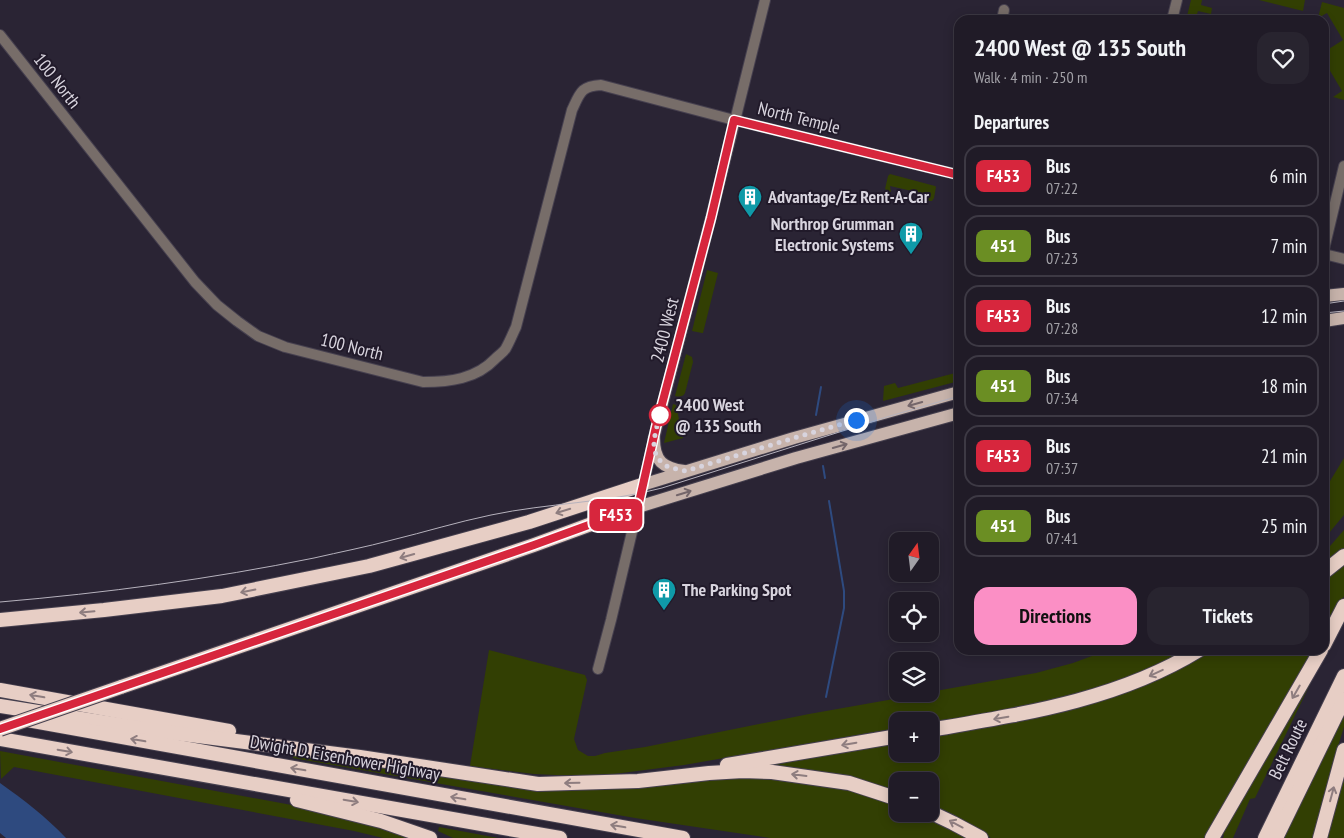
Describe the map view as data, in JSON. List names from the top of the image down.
{
  "streets": {
    "highway": ["Belt Route", "Dwight D. Eisenhower Highway"],
    "street": ["100 North", "North Temple", "2400 West"]
  },
  "crossings": [
    ["100 North", "North Temple"],
    ["North Temple", "2400 West"]
  ],
  "places": {
    "building": ["Advantage/Ez Rent-A-Car", "Northrop Grumman Electronic Systems", "The Parking Spot"],
    "other": ["2400 West @ 135 South"]
  },
  "lines": ["bus line F453"],
  "north": "top",
  "page": {
    "on_map": "F453",
    "heading": [
      ["2400 West @ 135 South", "Walk · 4 min · 250 m"],
      "Departures"
    ],
    "list": [
      {
        "mark": "F453",
        "name": "Bus",
        "note": "07:22",
        "value": "6 min"
      },
      {
        "mark": "451",
        "name": "Bus",
        "note": "07:23",
        "value": "7 min"
      },
      {
        "mark": "F453",
        "name": "Bus",
        "note": "07:28",
        "value": "12 min"
      },
      {
        "mark": "451",
        "name": "Bus",
        "note": "07:34",
        "value": "18 min"
      },
      {
        "mark": "F453",
        "name": "Bus",
        "note": "07:37",
        "value": "21 min"
      },
      {
        "mark": "451",
        "name": "Bus",
        "note": "07:41",
        "value": "25 min"
      }
    ],
    "map_buttons": ["+", "−"],
    "buttons": ["Directions", "Tickets"]
  }
}
